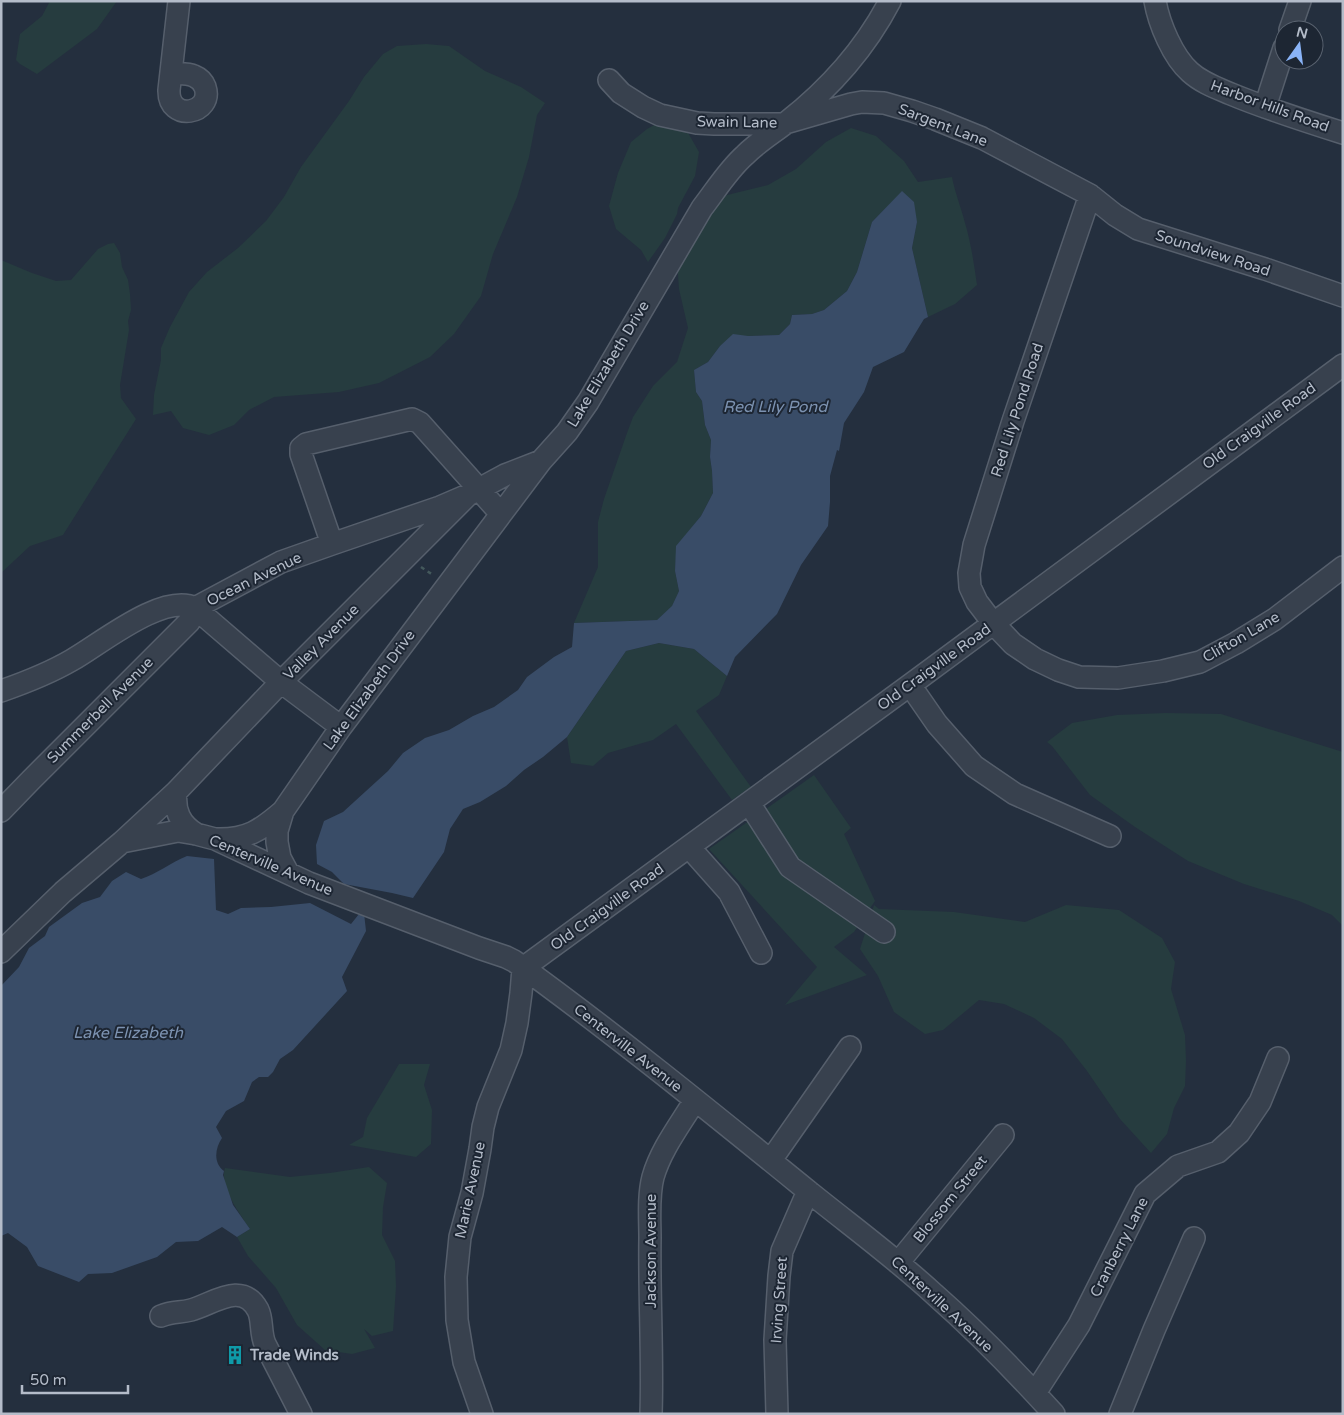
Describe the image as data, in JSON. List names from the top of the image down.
{
  "streets": {
    "street": [
      "Harbor Hills Road",
      "Swain Lane",
      "Sargent Lane",
      "Soundview Road",
      "Lake Elizabeth Drive",
      "Red Lily Pond Road",
      "Old Craigville Road",
      "Ocean Avenue",
      "Clifton Lane",
      "Valley Avenue",
      "Summerbell Avenue",
      "Centerville Avenue",
      "Marie Avenue",
      "Blossom Street",
      "Cranberry Lane",
      "Jackson Avenue",
      "Irving Street"
    ]
  },
  "crossings": [
    ["Swain Lane", "Sargent Lane"],
    ["Swain Lane", "Lake Elizabeth Drive"],
    ["Sargent Lane", "Soundview Road"],
    ["Sargent Lane", "Lake Elizabeth Drive"],
    ["Sargent Lane", "Red Lily Pond Road"],
    ["Soundview Road", "Red Lily Pond Road"],
    ["Lake Elizabeth Drive", "Ocean Avenue"],
    ["Lake Elizabeth Drive", "Centerville Avenue"],
    ["Red Lily Pond Road", "Old Craigville Road"],
    ["Red Lily Pond Road", "Clifton Lane"],
    ["Old Craigville Road", "Clifton Lane"],
    ["Old Craigville Road", "Centerville Avenue"],
    ["Old Craigville Road", "Marie Avenue"],
    ["Ocean Avenue", "Valley Avenue"],
    ["Ocean Avenue", "Summerbell Avenue"],
    ["Valley Avenue", "Centerville Avenue"],
    ["Centerville Avenue", "Marie Avenue"],
    ["Centerville Avenue", "Blossom Street"],
    ["Centerville Avenue", "Cranberry Lane"],
    ["Centerville Avenue", "Jackson Avenue"],
    ["Centerville Avenue", "Irving Street"]
  ],
  "water": ["Red Lily Pond", "Lake Elizabeth"],
  "places": {
    "building": ["Trade Winds"]
  },
  "scale_bar": "50 m",
  "north": "top"
}
